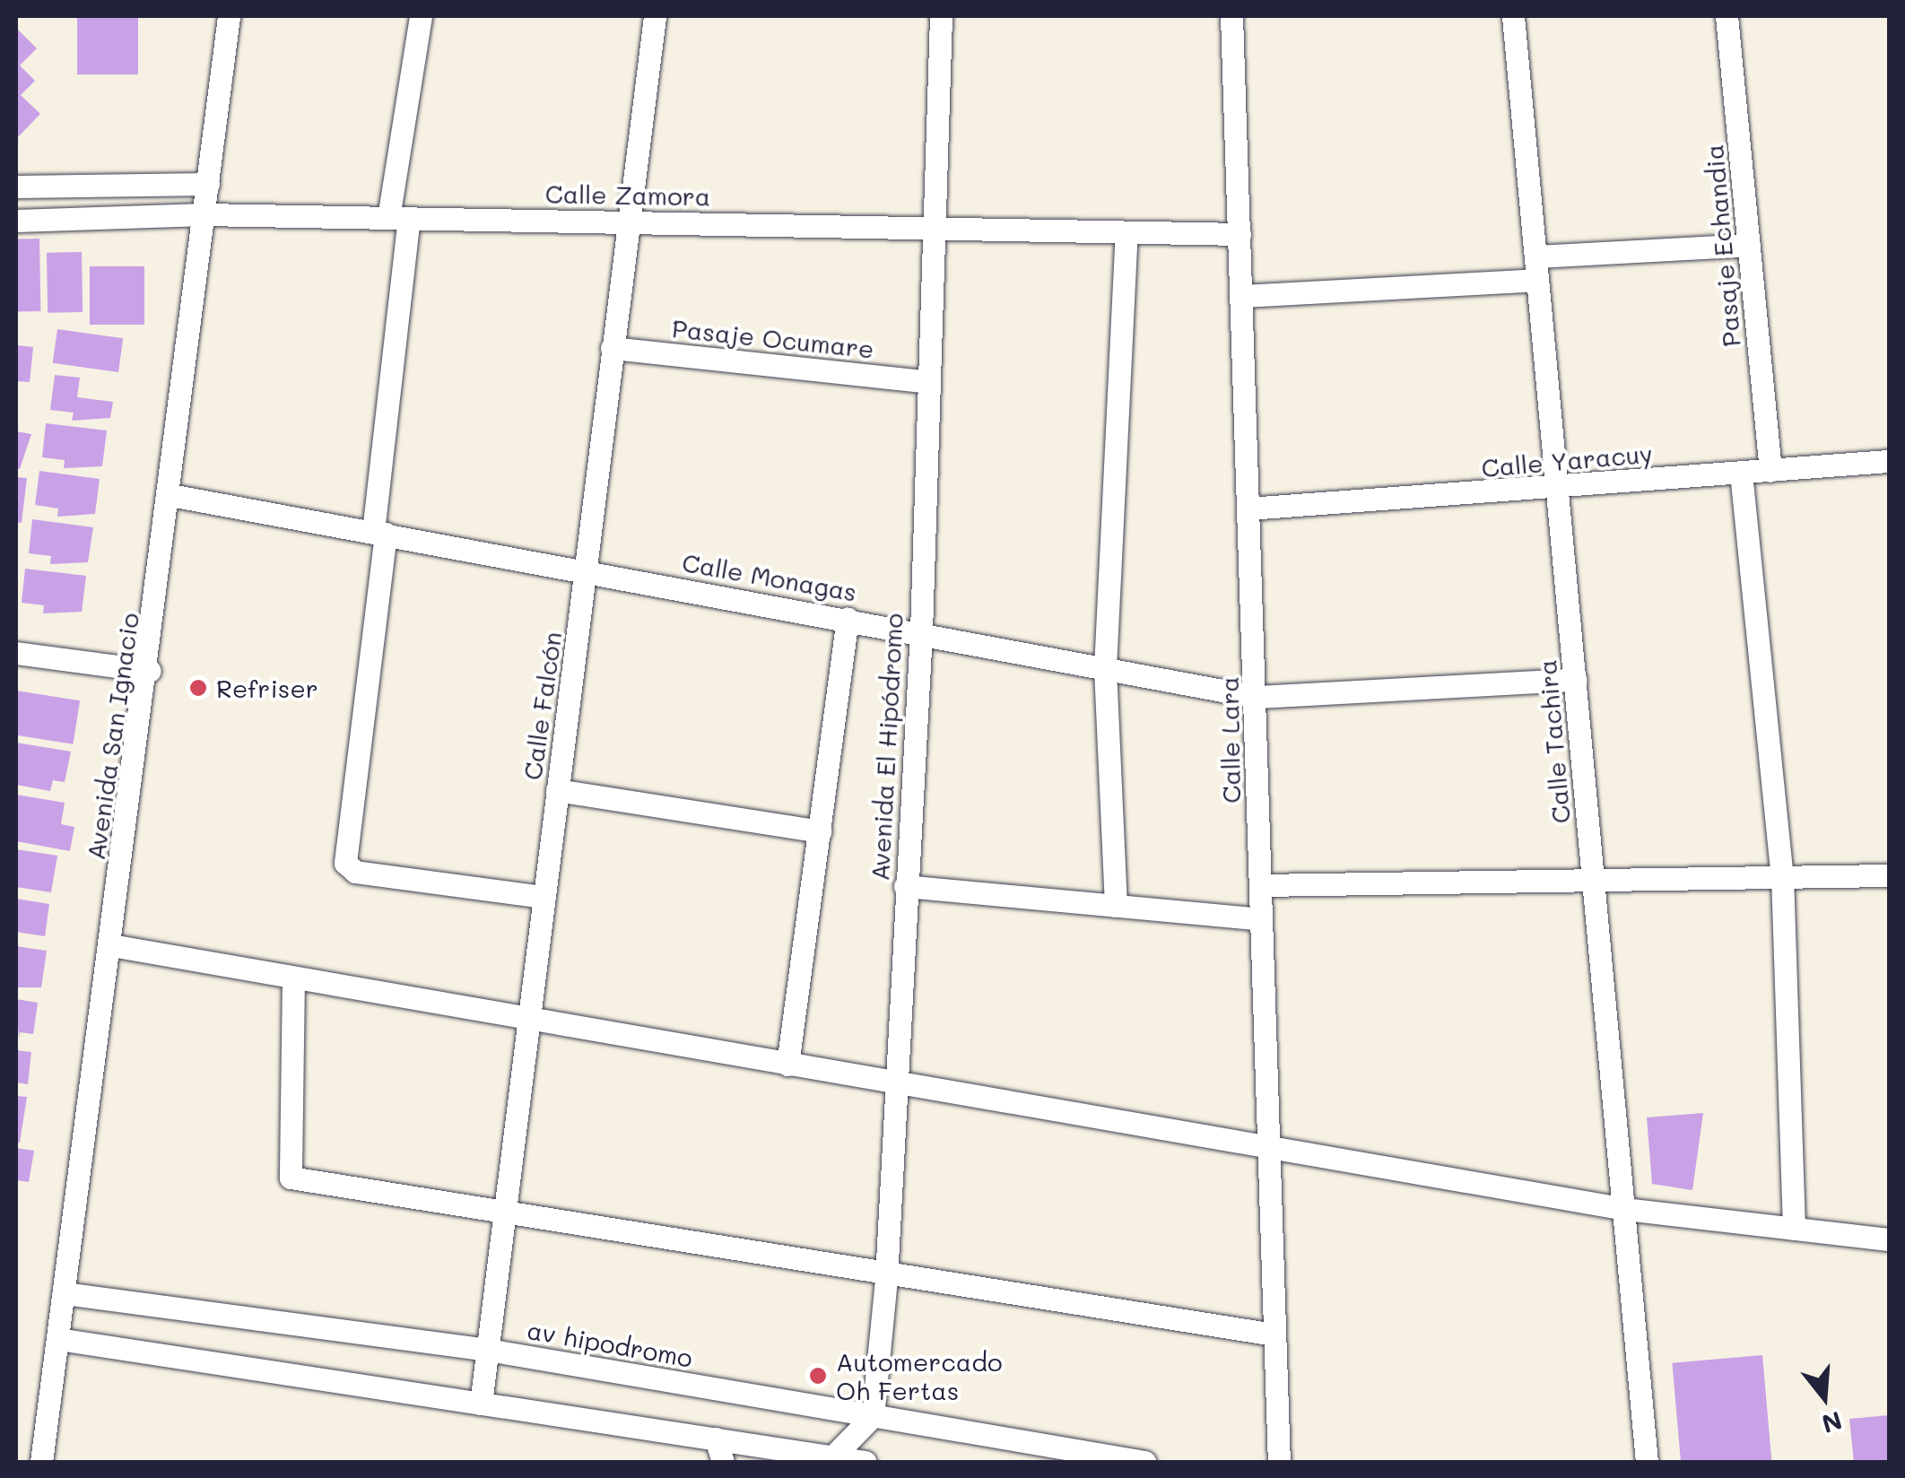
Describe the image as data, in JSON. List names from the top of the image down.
{
  "streets": {
    "street": [
      "Calle Zamora",
      "Pasaje Echandia",
      "Pasaje Ocumare",
      "Calle Yaracuy",
      "Calle Monagas",
      "Calle Falcón",
      "Avenida San Ignacio",
      "Calle Lara",
      "Calle Tachira",
      "Avenida El Hipódromo",
      "av hipodromo"
    ]
  },
  "crossings": [
    ["Calle Zamora", "Calle Falcón"],
    ["Calle Zamora", "Avenida San Ignacio"],
    ["Calle Zamora", "Calle Lara"],
    ["Calle Zamora", "Avenida El Hipódromo"],
    ["Pasaje Echandia", "Calle Yaracuy"],
    ["Pasaje Ocumare", "Calle Falcón"],
    ["Pasaje Ocumare", "Avenida El Hipódromo"],
    ["Calle Yaracuy", "Calle Lara"],
    ["Calle Yaracuy", "Calle Tachira"],
    ["Calle Monagas", "Calle Falcón"],
    ["Calle Monagas", "Avenida San Ignacio"],
    ["Calle Monagas", "Calle Lara"],
    ["Calle Monagas", "Calle Tachira"],
    ["Calle Monagas", "Avenida El Hipódromo"],
    ["Calle Falcón", "av hipodromo"],
    ["Avenida San Ignacio", "av hipodromo"],
    ["Avenida El Hipódromo", "av hipodromo"]
  ],
  "places": ["Refriser", "Automercado Oh Fertas"],
  "north": "bottom"
}
